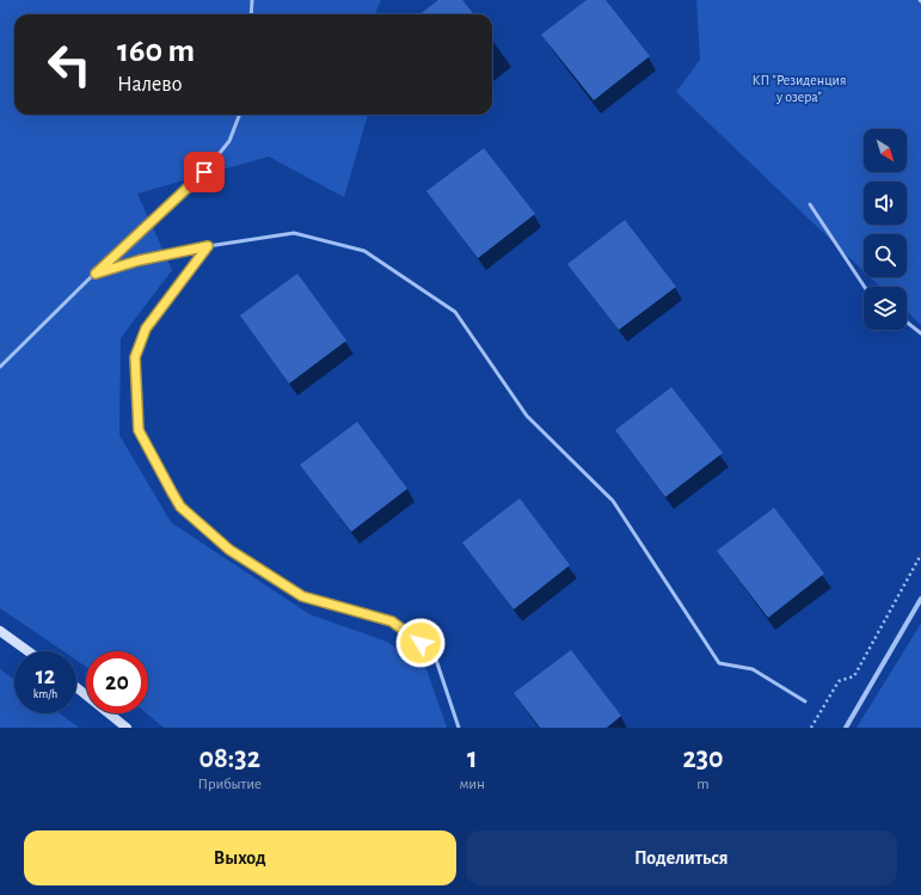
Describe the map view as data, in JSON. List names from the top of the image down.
{
  "parks": ["КП \"Резиденция у озера\""],
  "north": "bottom right",
  "page": {
    "turn": ["160 m", "Налево"],
    "speed": "12 km/h",
    "limit": "20",
    "eta": [
      "08:32",
      "Прибытие",
      "1",
      "мин",
      "230",
      "m"
    ],
    "buttons": ["Выход", "Поделиться"]
  }
}
